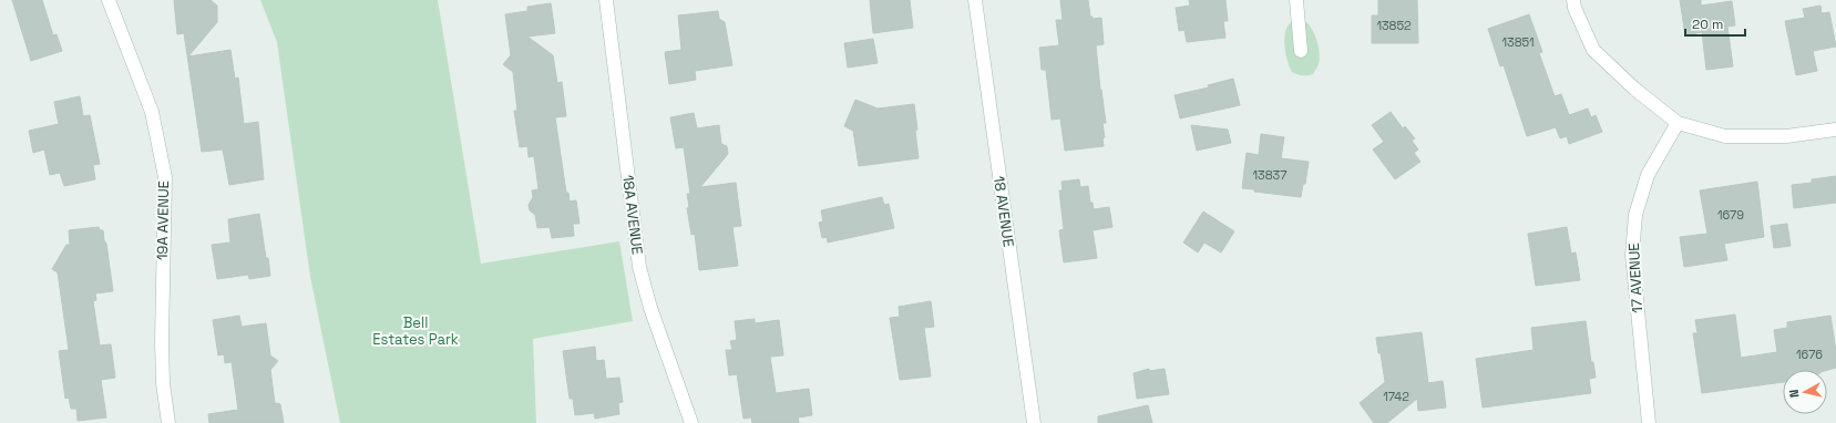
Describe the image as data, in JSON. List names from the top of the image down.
{
  "streets": {
    "street": [
      "18 AVENUE",
      "18A AVENUE",
      "19A AVENUE",
      "17 AVENUE"
    ]
  },
  "parks": ["Bell Estates Park"],
  "house_numbers": [
    "13852",
    "13851",
    "13837",
    "1679",
    "1676",
    "1742"
  ],
  "scale_bar": "20 m",
  "north": "left"
}
